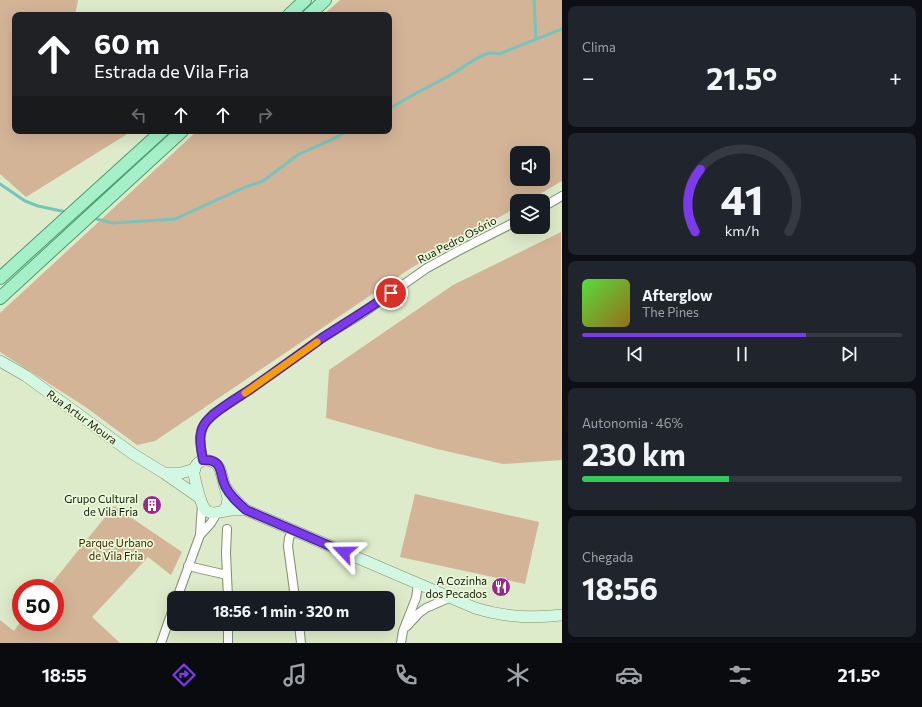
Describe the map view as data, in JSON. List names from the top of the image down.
{
  "streets": {
    "main road": ["Rua Artur Moura"],
    "street": ["Rua Pedro Osório"]
  },
  "parks": ["Parque Urbano de Vila Fria"],
  "places": {
    "building": ["Grupo Cultural de Vila Fria"],
    "restaurant": ["A Cozinha dos Pecados"]
  },
  "page": {
    "tile": [
      "Clima",
      ["Autonomia · 46%", "230 km"],
      ["Chegada", "18:56"]
    ],
    "turn": ["60 m", "Estrada de Vila Fria"],
    "heat": ["−", "21.5°", "+"],
    "song": ["Afterglow", "The Pines"],
    "limit": "50",
    "trip": "18:56 · 1 min · 320 m",
    "tabs": ["18:55", "21.5°"],
    "gauge": ["41", "km/h"]
  }
}
